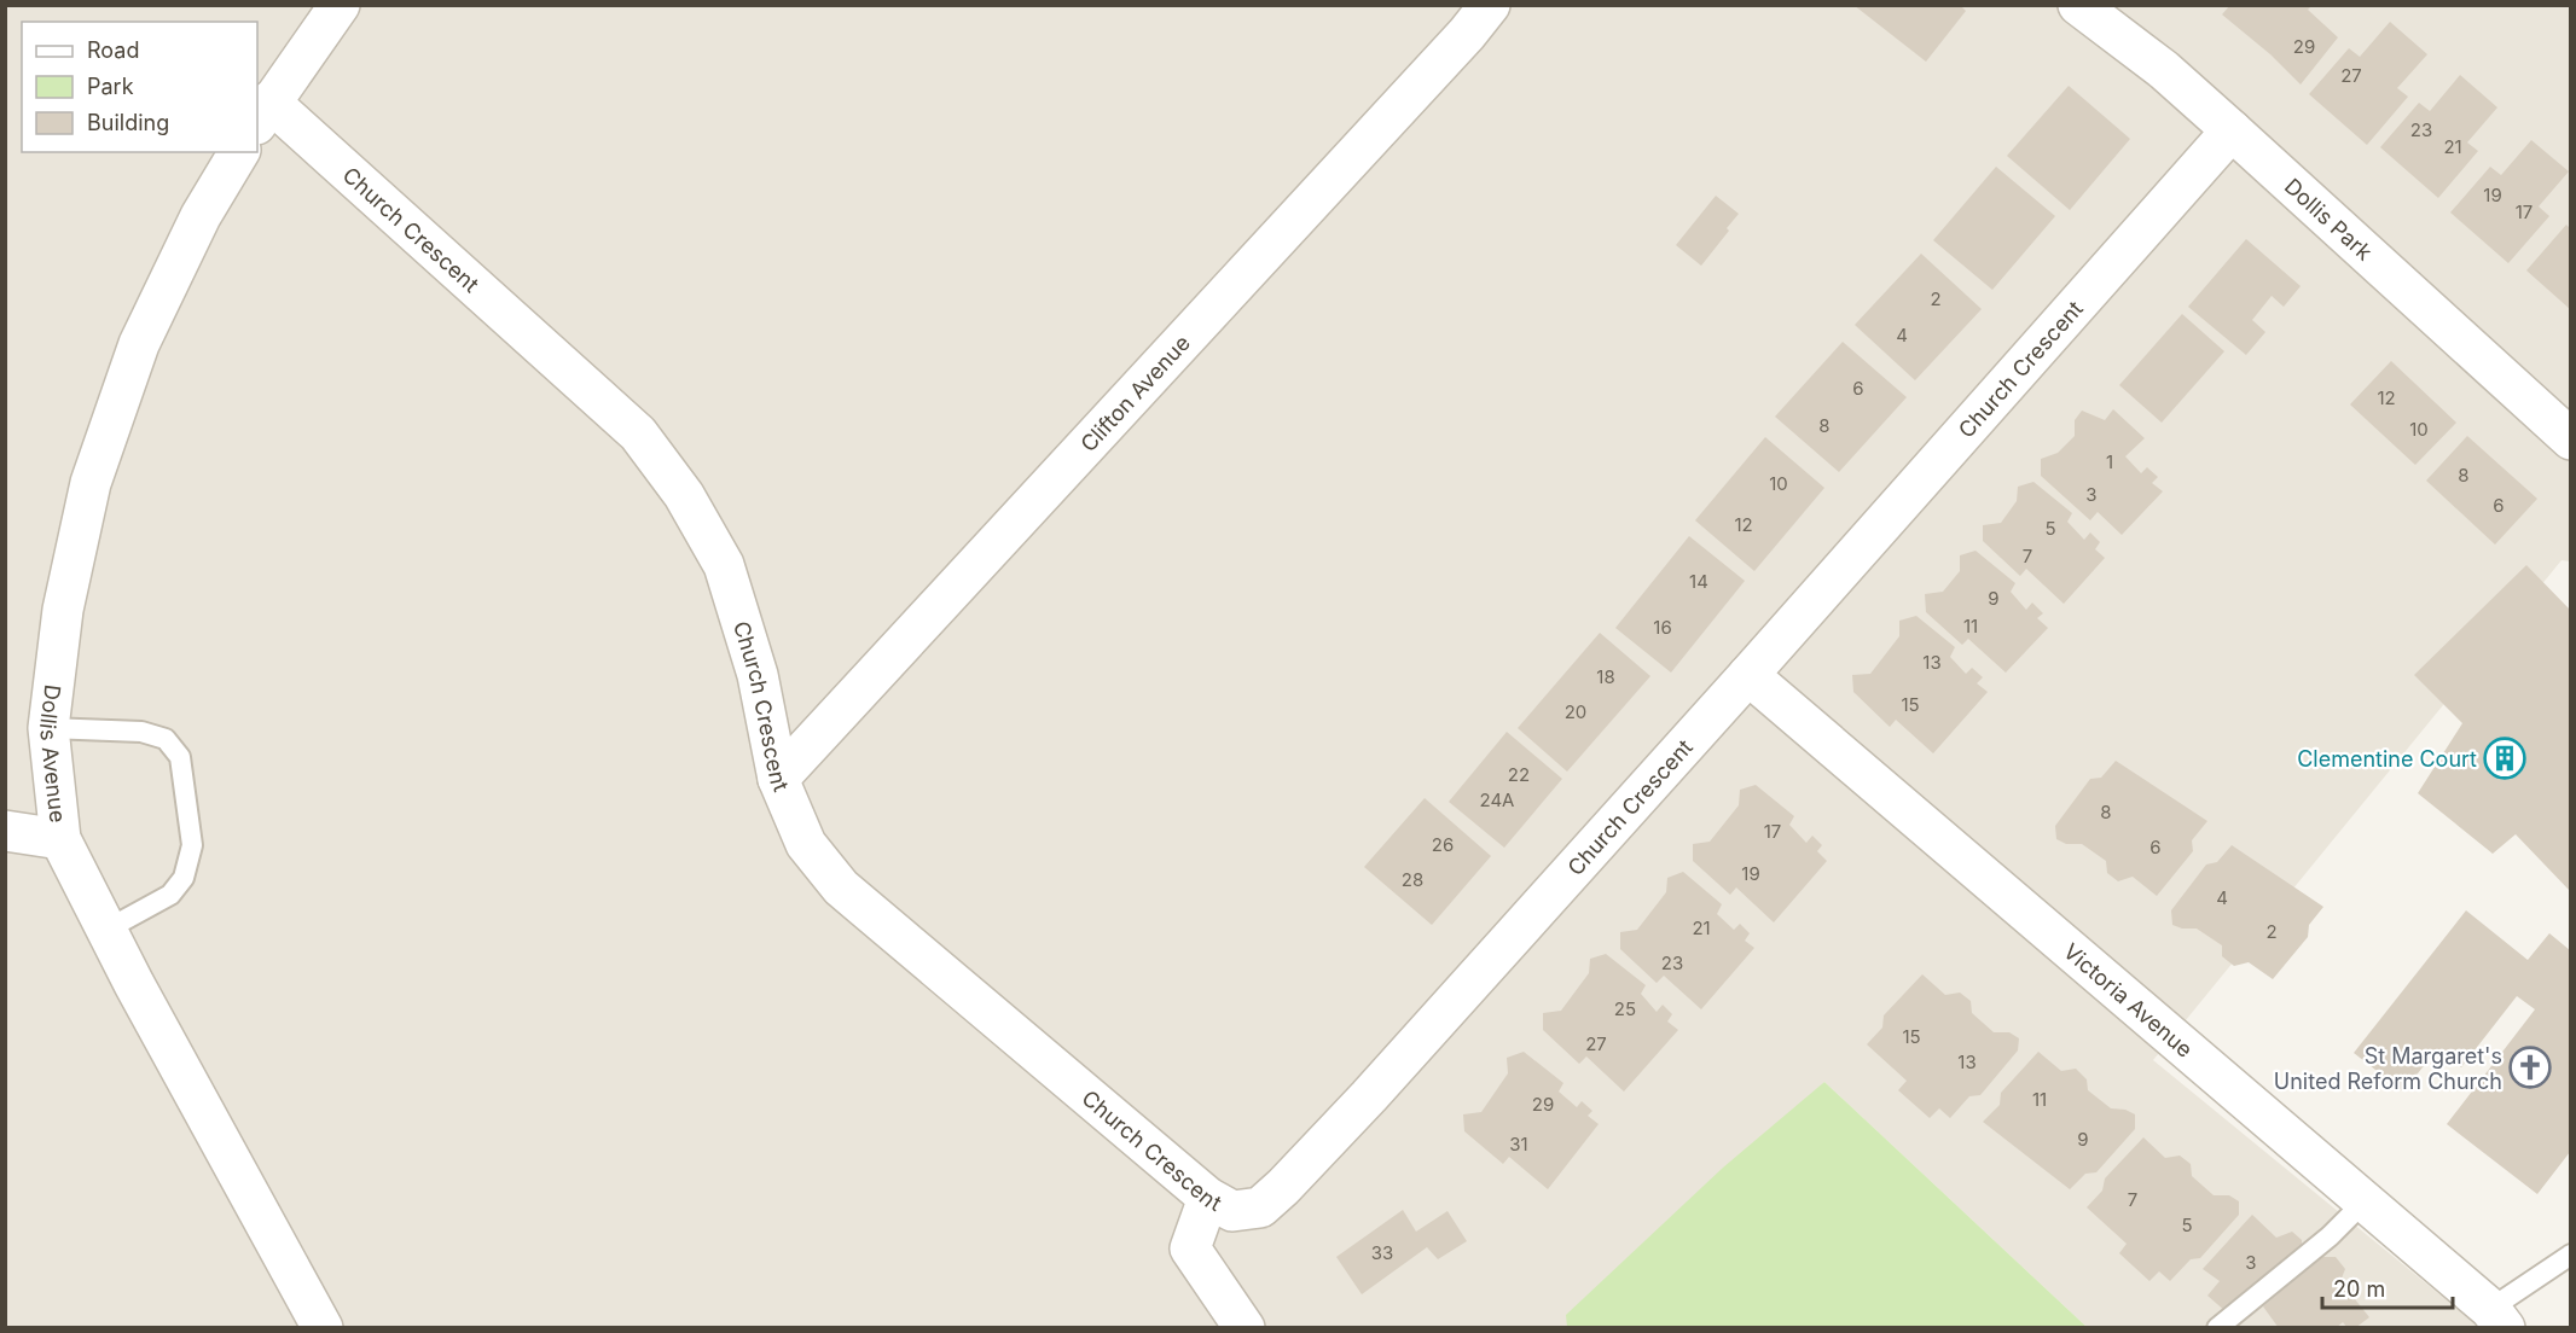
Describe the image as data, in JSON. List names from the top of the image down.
{
  "streets": {
    "street": [
      "Dollis Park",
      "Church Crescent",
      "Clifton Avenue",
      "Dollis Avenue",
      "Victoria Avenue"
    ]
  },
  "crossings": [
    ["Dollis Park", "Church Crescent"],
    ["Church Crescent", "Clifton Avenue"],
    ["Church Crescent", "Victoria Avenue"]
  ],
  "places": {
    "building": ["Clementine Court"],
    "church": ["St Margaret's United Reform Church"]
  },
  "house_numbers": [
    "29",
    "27",
    "23",
    "21",
    "19",
    "17",
    "2",
    "4",
    "6",
    "12",
    "8",
    "10",
    "1",
    "8",
    "10",
    "3",
    "6",
    "12",
    "5",
    "7",
    "14",
    "9",
    "11",
    "16",
    "13",
    "18",
    "15",
    "20",
    "22",
    "24A",
    "8",
    "17",
    "26",
    "6",
    "19",
    "28",
    "4",
    "21",
    "2",
    "23",
    "25",
    "15",
    "27",
    "13",
    "11",
    "29",
    "9",
    "31",
    "7",
    "5",
    "33",
    "3"
  ],
  "legend": ["Road", "Park", "Building"],
  "scale_bar": "20 m"
}
